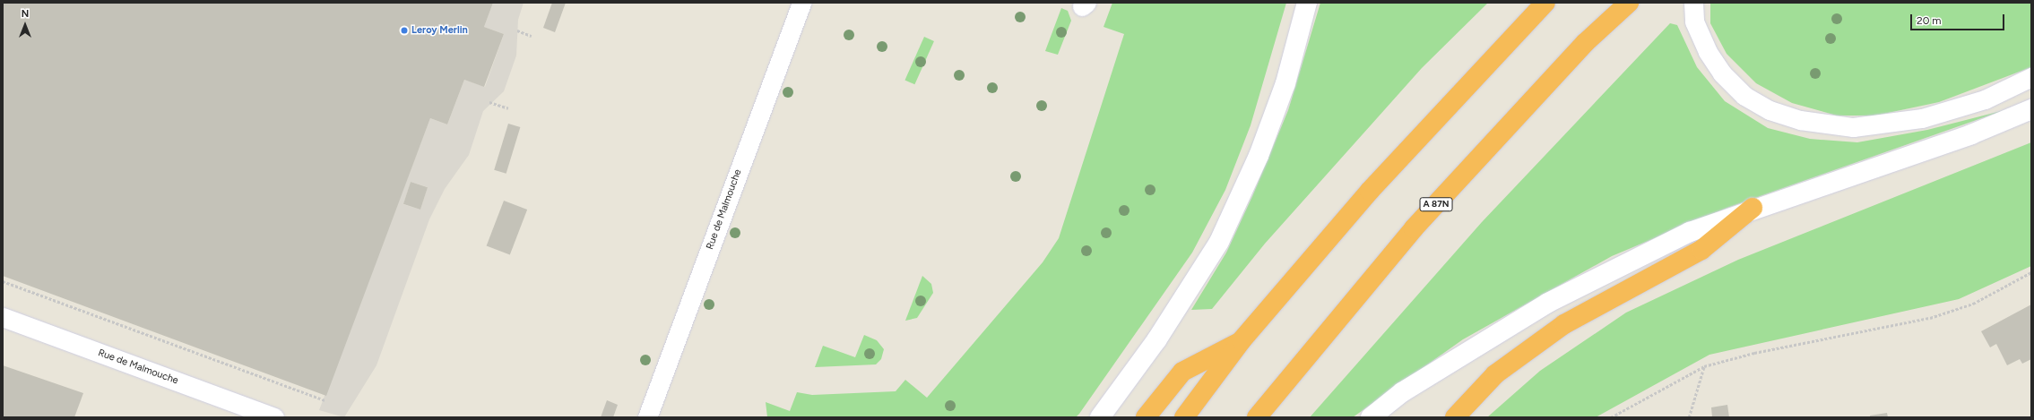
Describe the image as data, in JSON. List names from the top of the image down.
{
  "streets": {
    "highway": ["A 87N"],
    "lane": ["Rue de Malmouche"]
  },
  "places": ["Leroy Merlin"],
  "scale_bar": "20 m",
  "north": "top"
}
